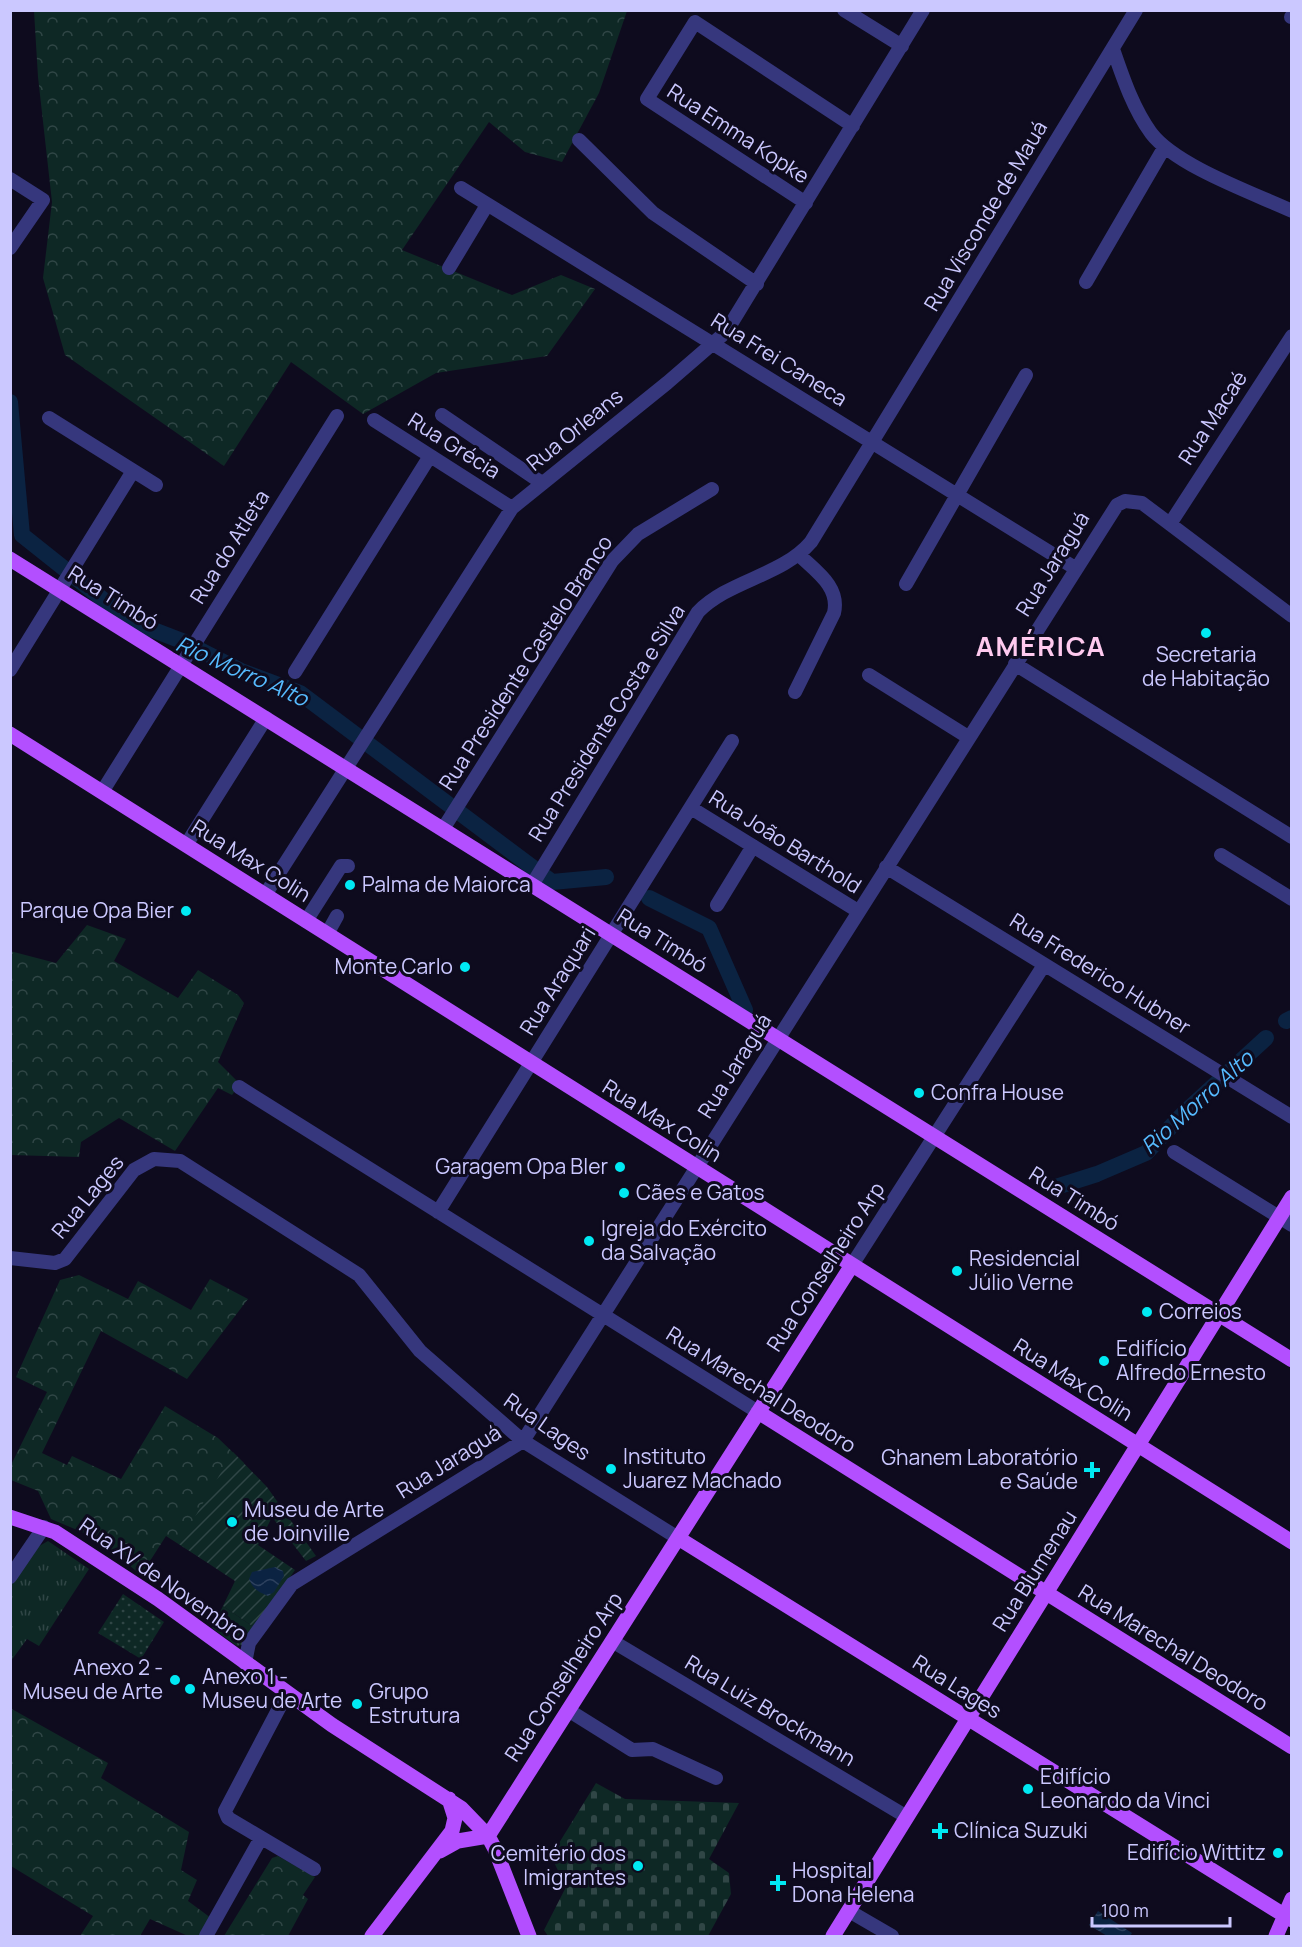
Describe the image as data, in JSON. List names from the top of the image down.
{
  "streets": {
    "main road": [
      "Rua Timbó",
      "Rua Max Colin",
      "Rua Lages",
      "Rua Conselheiro Arp",
      "Rua Marechal Deodoro",
      "Rua Blumenau",
      "Rua XV de Novembro"
    ],
    "street": [
      "Rua Emma Kopke",
      "Rua Visconde de Mauá",
      "Rua Frei Caneca",
      "Rua Macaé",
      "Rua Orleans",
      "Rua Grécia",
      "Rua do Atleta",
      "Rua Jaraguá",
      "Rua Presidente Castelo Branco",
      "Rua Presidente Costa e Silva",
      "Rua João Barthold",
      "Rua Frederico Hubner",
      "Rua Araquari",
      "Rua Luiz Brockmann"
    ]
  },
  "crossings": [
    ["Rua Emma Kopke", "Rua Orleans"],
    ["Rua Visconde de Mauá", "Rua Frei Caneca"],
    ["Rua Visconde de Mauá", "Rua Presidente Costa e Silva"],
    ["Rua Frei Caneca", "Rua Orleans"],
    ["Rua Frei Caneca", "Rua Jaraguá"],
    ["Rua Frei Caneca", "Rua Presidente Costa e Silva"],
    ["Rua Macaé", "Rua Jaraguá"],
    ["Rua Orleans", "Rua Grécia"],
    ["Rua Orleans", "Rua Timbó"],
    ["Rua Orleans", "Rua Max Colin"],
    ["Rua do Atleta", "Rua Timbó"],
    ["Rua do Atleta", "Rua Max Colin"],
    ["Rua Jaraguá", "Rua Timbó"],
    ["Rua Jaraguá", "Rua João Barthold"],
    ["Rua Jaraguá", "Rua Max Colin"],
    ["Rua Jaraguá", "Rua Frederico Hubner"],
    ["Rua Jaraguá", "Rua Lages"],
    ["Rua Jaraguá", "Rua Marechal Deodoro"],
    ["Rua Jaraguá", "Rua XV de Novembro"],
    ["Rua Timbó", "Rua Presidente Castelo Branco"],
    ["Rua Timbó", "Rua Presidente Costa e Silva"],
    ["Rua Timbó", "Rua Araquari"],
    ["Rua Timbó", "Rua Conselheiro Arp"],
    ["Rua Timbó", "Rua Blumenau"],
    ["Rua João Barthold", "Rua Araquari"],
    ["Rua Max Colin", "Rua Araquari"],
    ["Rua Max Colin", "Rua Conselheiro Arp"],
    ["Rua Max Colin", "Rua Blumenau"],
    ["Rua Frederico Hubner", "Rua Conselheiro Arp"],
    ["Rua Araquari", "Rua Marechal Deodoro"],
    ["Rua Lages", "Rua Conselheiro Arp"],
    ["Rua Lages", "Rua Blumenau"],
    ["Rua Conselheiro Arp", "Rua Marechal Deodoro"],
    ["Rua Conselheiro Arp", "Rua XV de Novembro"],
    ["Rua Conselheiro Arp", "Rua Luiz Brockmann"],
    ["Rua Marechal Deodoro", "Rua Blumenau"],
    ["Rua Blumenau", "Rua Luiz Brockmann"]
  ],
  "districts": ["AMÉRICA"],
  "water": ["Rio Morro Alto"],
  "places": {
    "other": [
      "Secretaria de Habitação",
      "Palma de Maiorca",
      "Parque Opa Bier",
      "Monte Carlo",
      "Confra House",
      "Garagem Opa BIer",
      "Cães e Gatos",
      "Igreja do Exército da Salvação",
      "Residencial Júlio Verne",
      "Correios",
      "Edifício Alfredo Ernesto",
      "Instituto Juarez Machado",
      "Museu de Arte de Joinville",
      "Anexo 2 - Museu de Arte",
      "Anexo 1 - Museu de Arte",
      "Grupo Estrutura",
      "Edifício Leonardo da Vinci",
      "Edifício Wittitz",
      "Cemitério dos Imigrantes"
    ],
    "health": ["Ghanem Laboratório e Saúde", "Clínica Suzuki", "Hospital Dona Helena"]
  },
  "scale_bar": "100 m"
}
